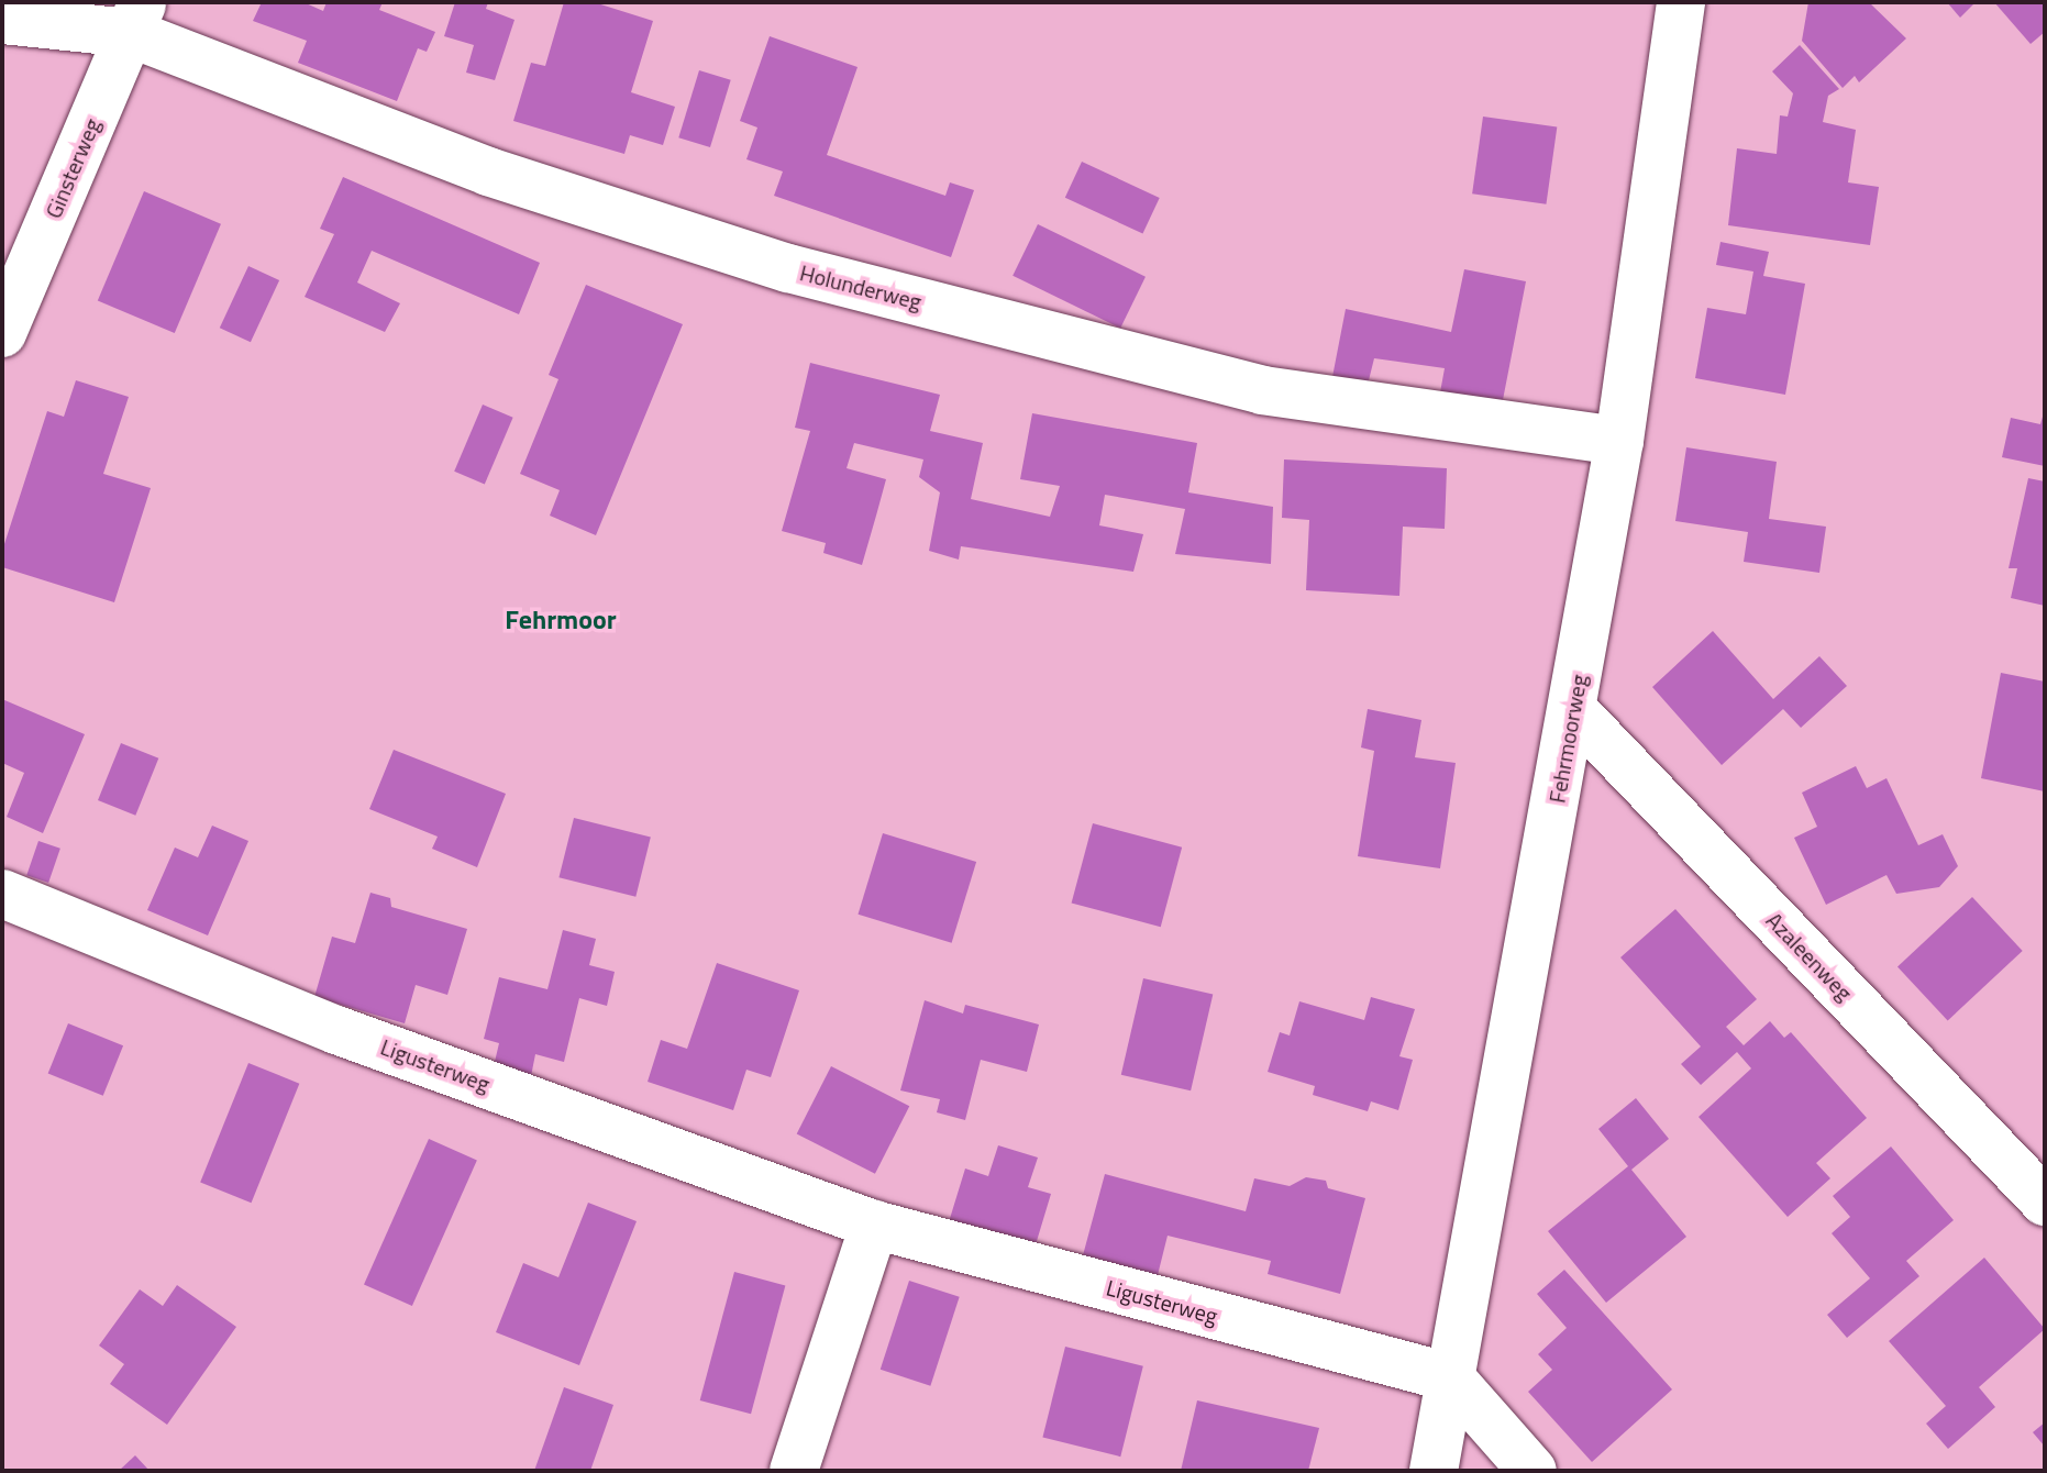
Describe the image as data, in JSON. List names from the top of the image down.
{
  "streets": {
    "street": [
      "Ginsterweg",
      "Holunderweg",
      "Fehrmoorweg",
      "Azaleenweg",
      "Ligusterweg"
    ]
  },
  "crossings": [
    ["Ginsterweg", "Holunderweg"],
    ["Holunderweg", "Fehrmoorweg"],
    ["Fehrmoorweg", "Azaleenweg"],
    ["Fehrmoorweg", "Ligusterweg"]
  ],
  "districts": ["Fehrmoor"]
}
